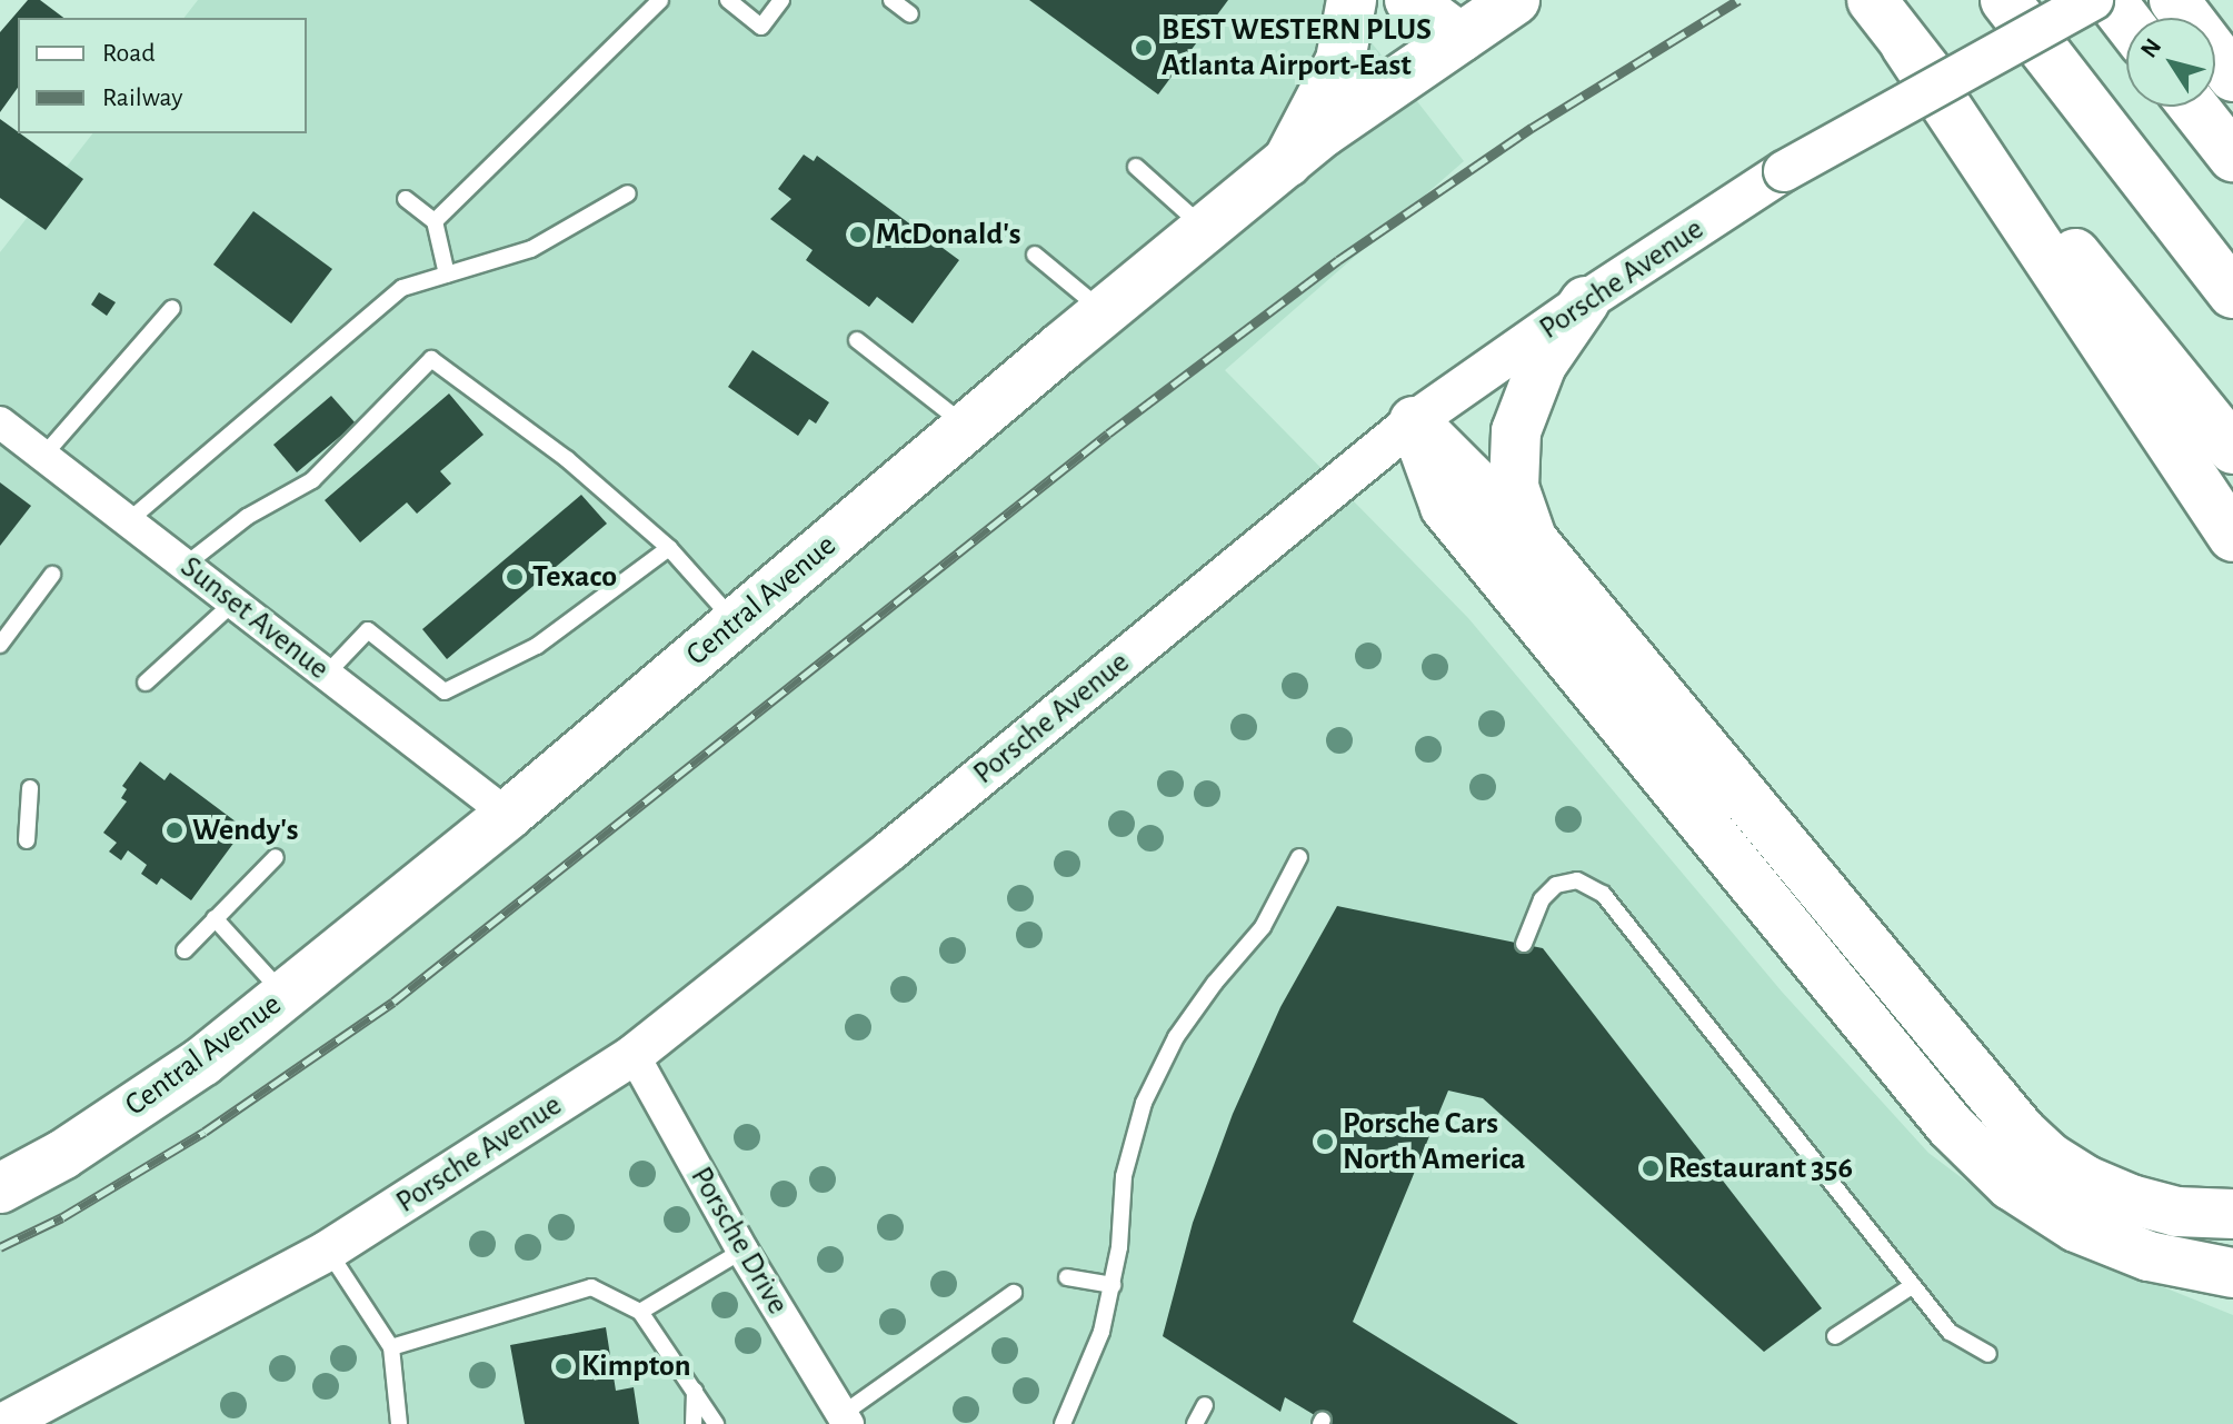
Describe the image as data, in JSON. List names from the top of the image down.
{
  "streets": {
    "main road": ["Central Avenue"],
    "street": ["Porsche Avenue", "Sunset Avenue", "Porsche Drive"]
  },
  "crossings": [
    ["Porsche Avenue", "Porsche Drive"],
    ["Central Avenue", "Sunset Avenue"]
  ],
  "places": [
    "BEST WESTERN PLUS Atlanta Airport-East",
    "McDonald's",
    "Texaco",
    "Wendy's",
    "Porsche Cars North America",
    "Restaurant 356",
    "Kimpton"
  ],
  "legend": ["Road", "Railway"],
  "north": "top left"
}
